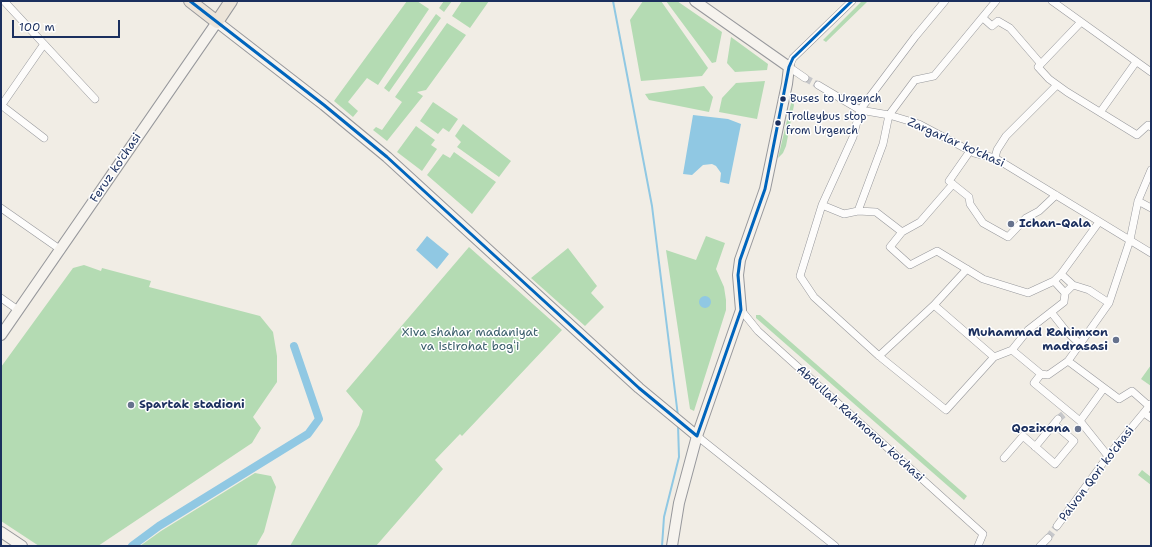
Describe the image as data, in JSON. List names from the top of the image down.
{
  "streets": {
    "main road": ["Feruz ko'chasi"],
    "street": ["Zargarlar ko'chasi", "Abdullah Rahmonov ko'chasi", "Palvon Qori ko'chasi"]
  },
  "parks": ["Xiva shahar madaniyat va istirohat bogʻi"],
  "places": [
    "Buses to Urgench",
    "Trolleybus stop from Urgench",
    "Ichan-Qala",
    "Muhammad Rahimxon madrasasi",
    "Spartak stadioni",
    "Qozixona"
  ],
  "scale_bar": "100 m"
}
